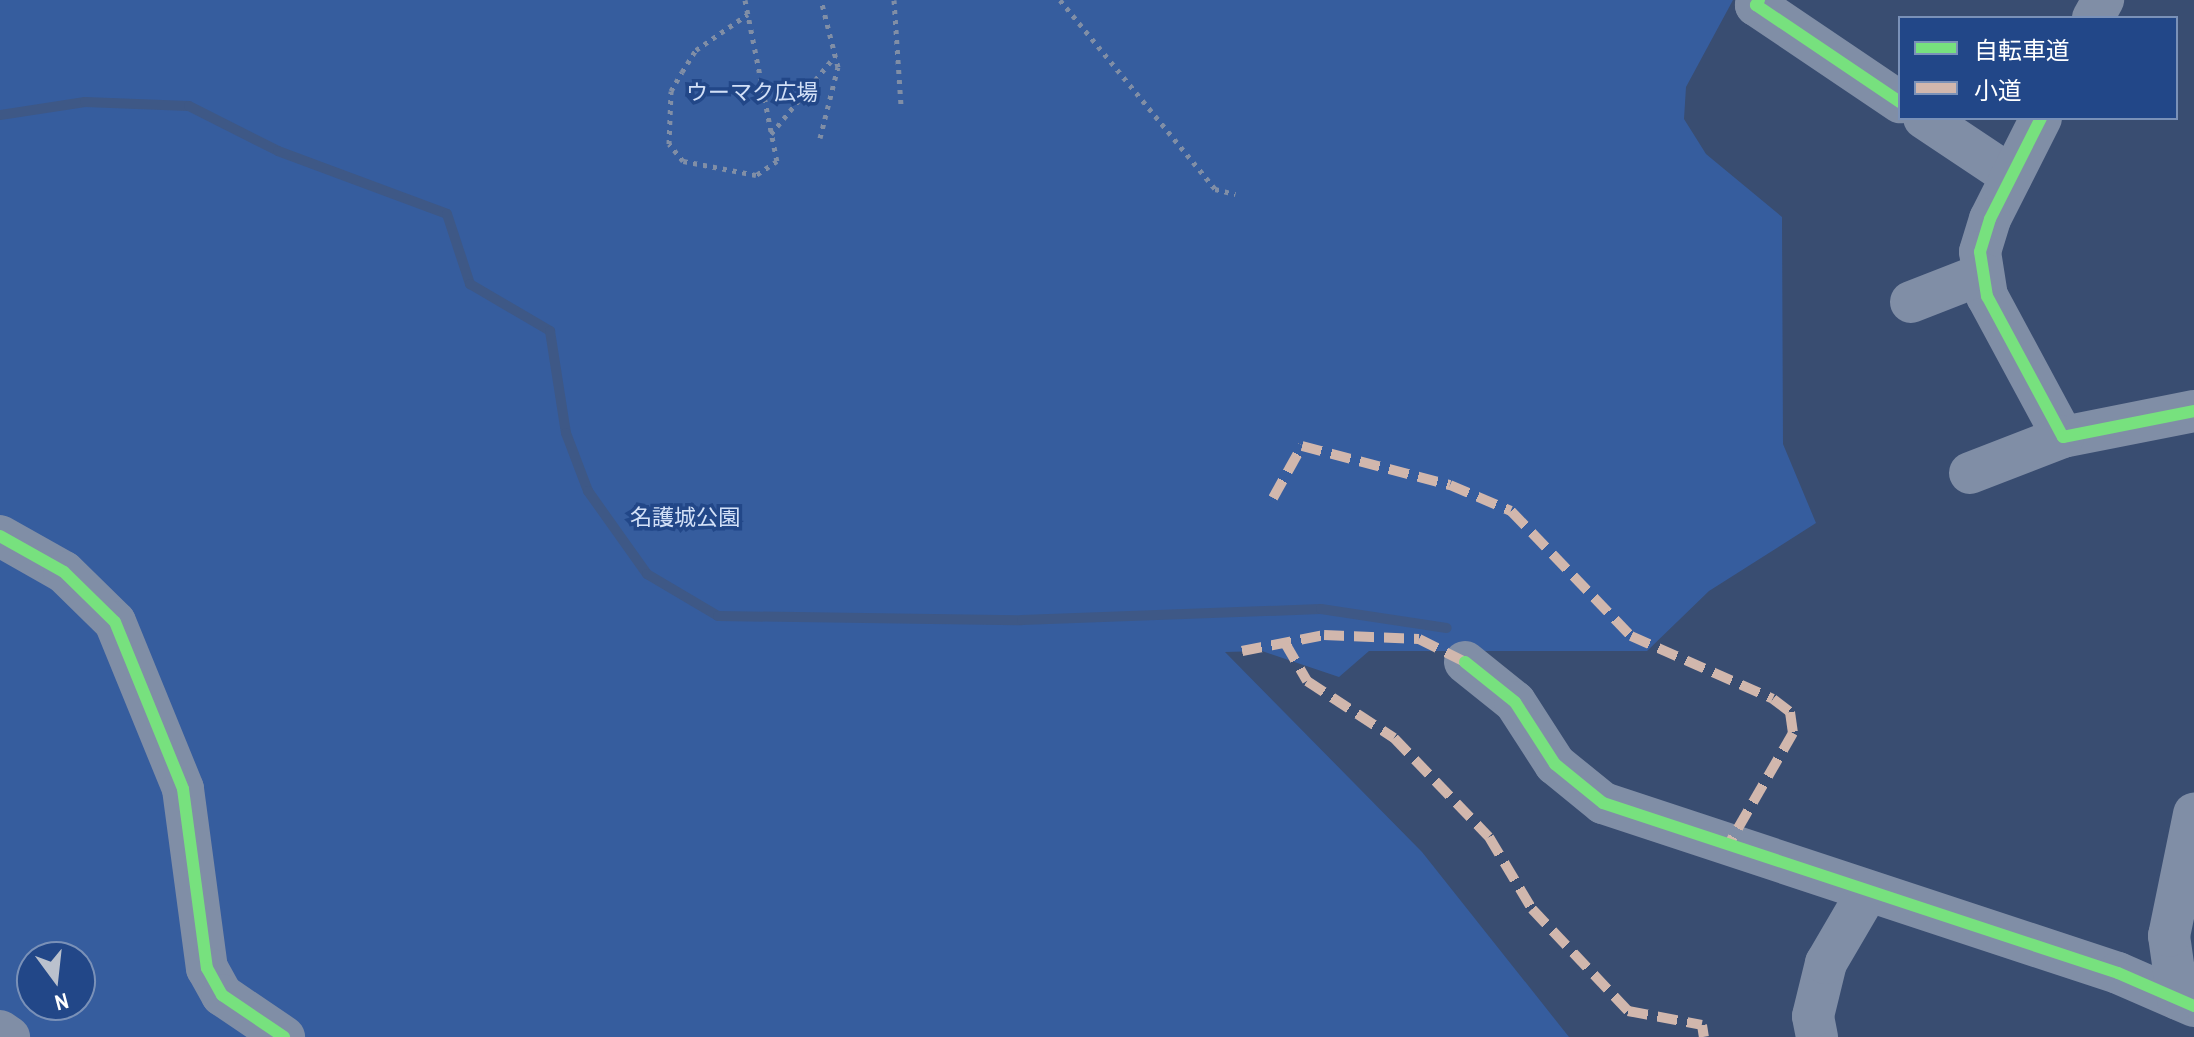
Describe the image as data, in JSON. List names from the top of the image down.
{
  "parks": ["ウーマク広場", "名護城公園"],
  "legend": ["自転車道", "小道"],
  "north": "bottom"
}
